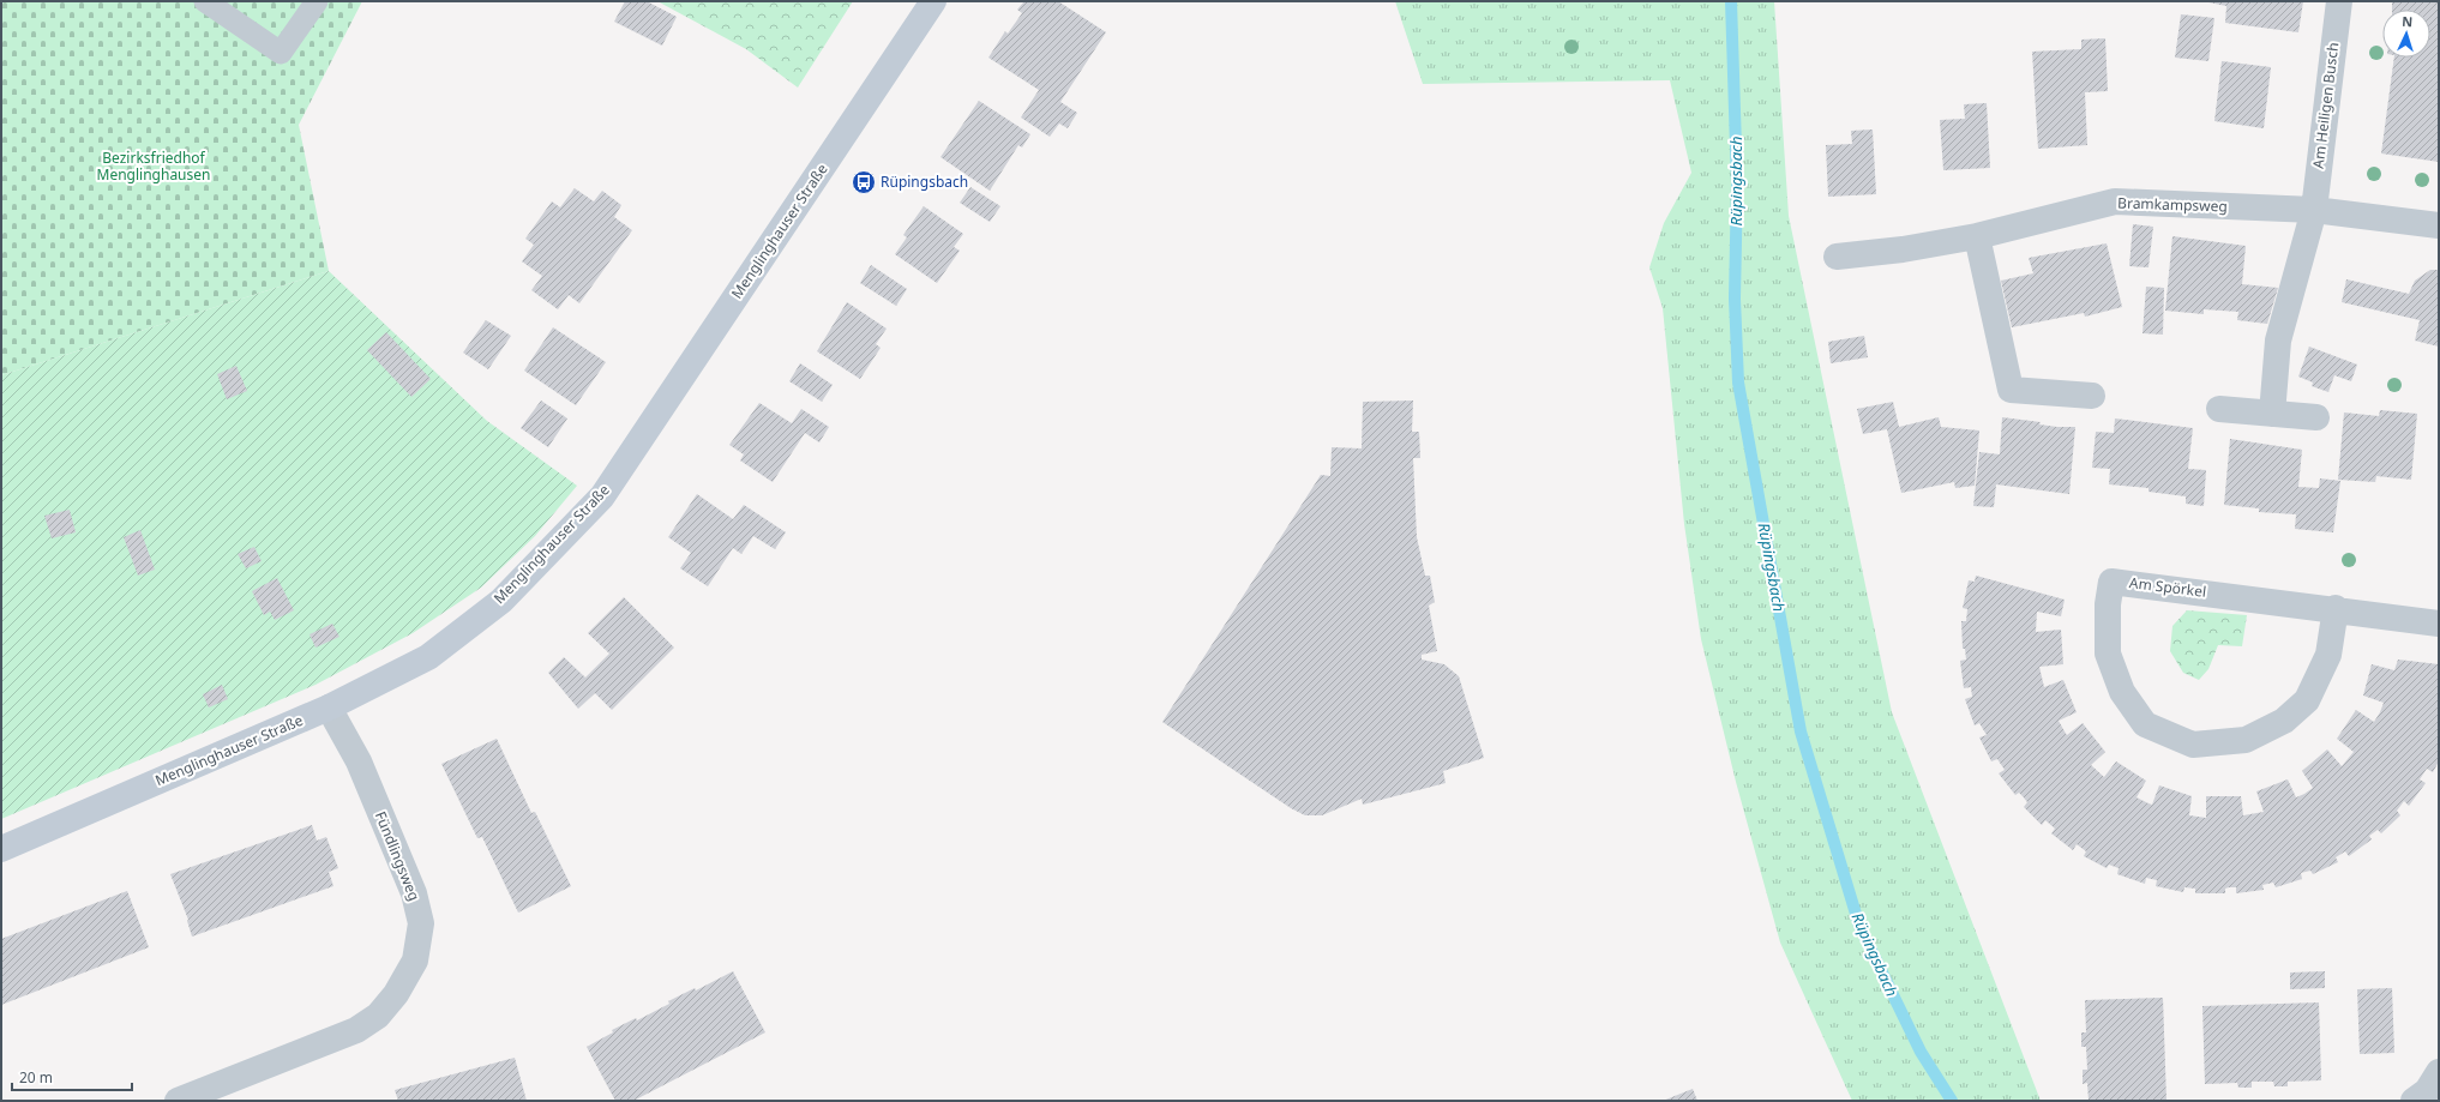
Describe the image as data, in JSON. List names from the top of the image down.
{
  "streets": {
    "street": [
      "Am Heiligen Busch",
      "Bramkampsweg",
      "Menglinghauser Straße",
      "Am Spörkel",
      "Fündlingsweg"
    ]
  },
  "crossings": [
    ["Am Heiligen Busch", "Bramkampsweg"],
    ["Menglinghauser Straße", "Fündlingsweg"]
  ],
  "water": ["Rüpingsbach"],
  "parks": ["Bezirksfriedhof Menglinghausen"],
  "places": {
    "bus stop": ["Rüpingsbach"]
  },
  "scale_bar": "20 m",
  "north": "top"
}
